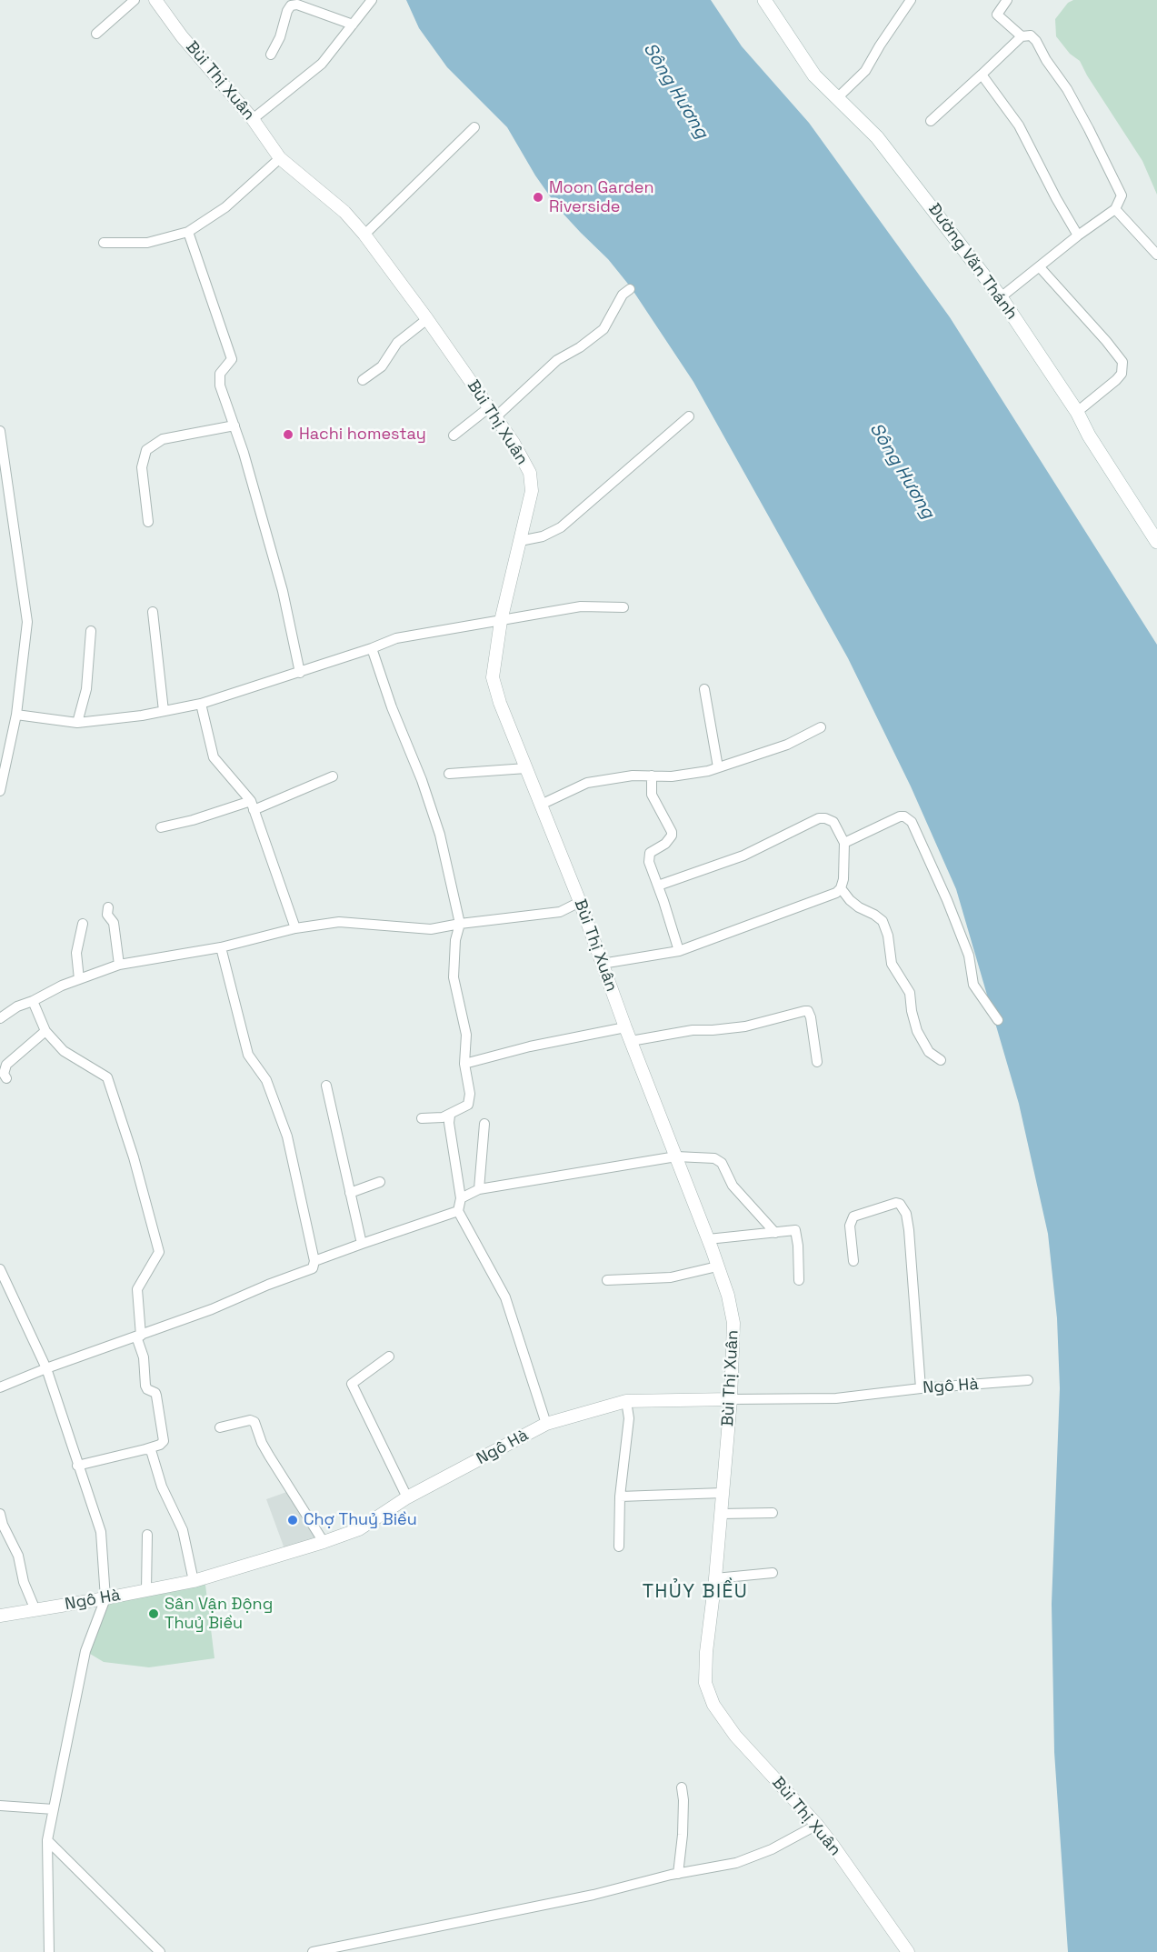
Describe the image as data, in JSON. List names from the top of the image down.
{
  "streets": {
    "main road": ["Đường Văn Thánh"],
    "street": ["Bùi Thị Xuân", "Ngô Hà"]
  },
  "crossings": [
    ["Bùi Thị Xuân", "Ngô Hà"]
  ],
  "districts": ["THỦY BIỀU"],
  "water": ["Sông Hương"],
  "places": [
    "Moon Garden Riverside",
    "Hachi homestay",
    "Chợ Thuỷ Biều",
    "Sân Vận Động Thuỷ Biều"
  ]
}
